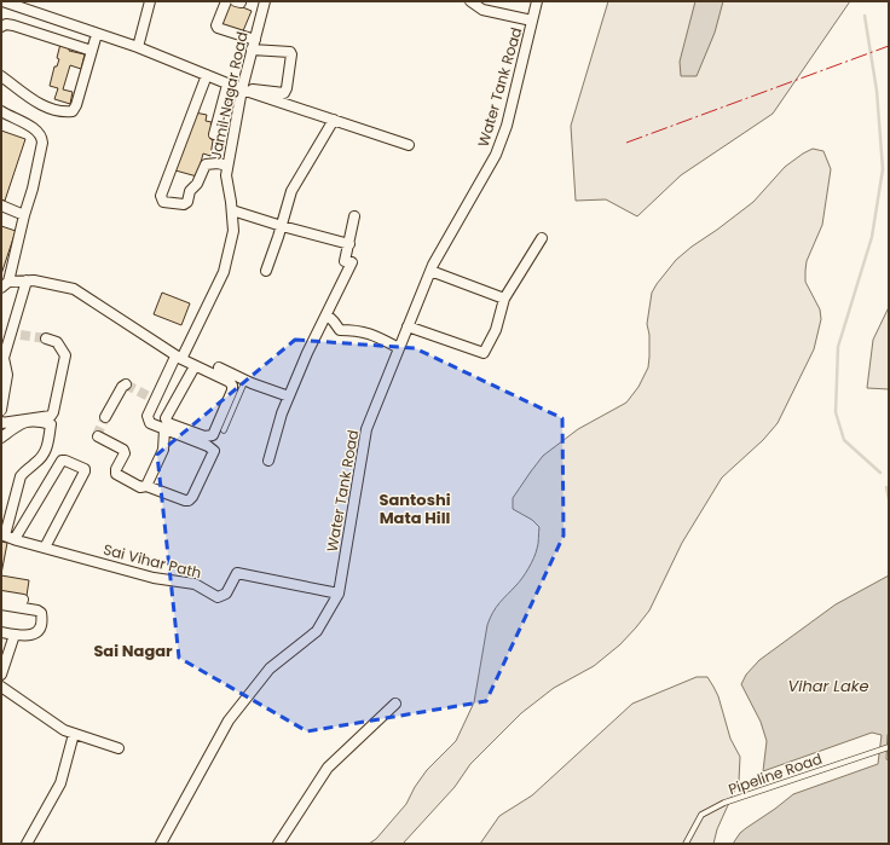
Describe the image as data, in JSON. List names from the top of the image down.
{
  "streets": {
    "street": ["Water Tank Road", "Jamil Nagar Road", "Sai Vihar Path"],
    "lane": ["Pipeline Road"]
  },
  "crossings": [
    ["Water Tank Road", "Sai Vihar Path"]
  ],
  "districts": ["Santoshi Mata Hill", "Sai Nagar"],
  "water": ["Vihar Lake"]
}
